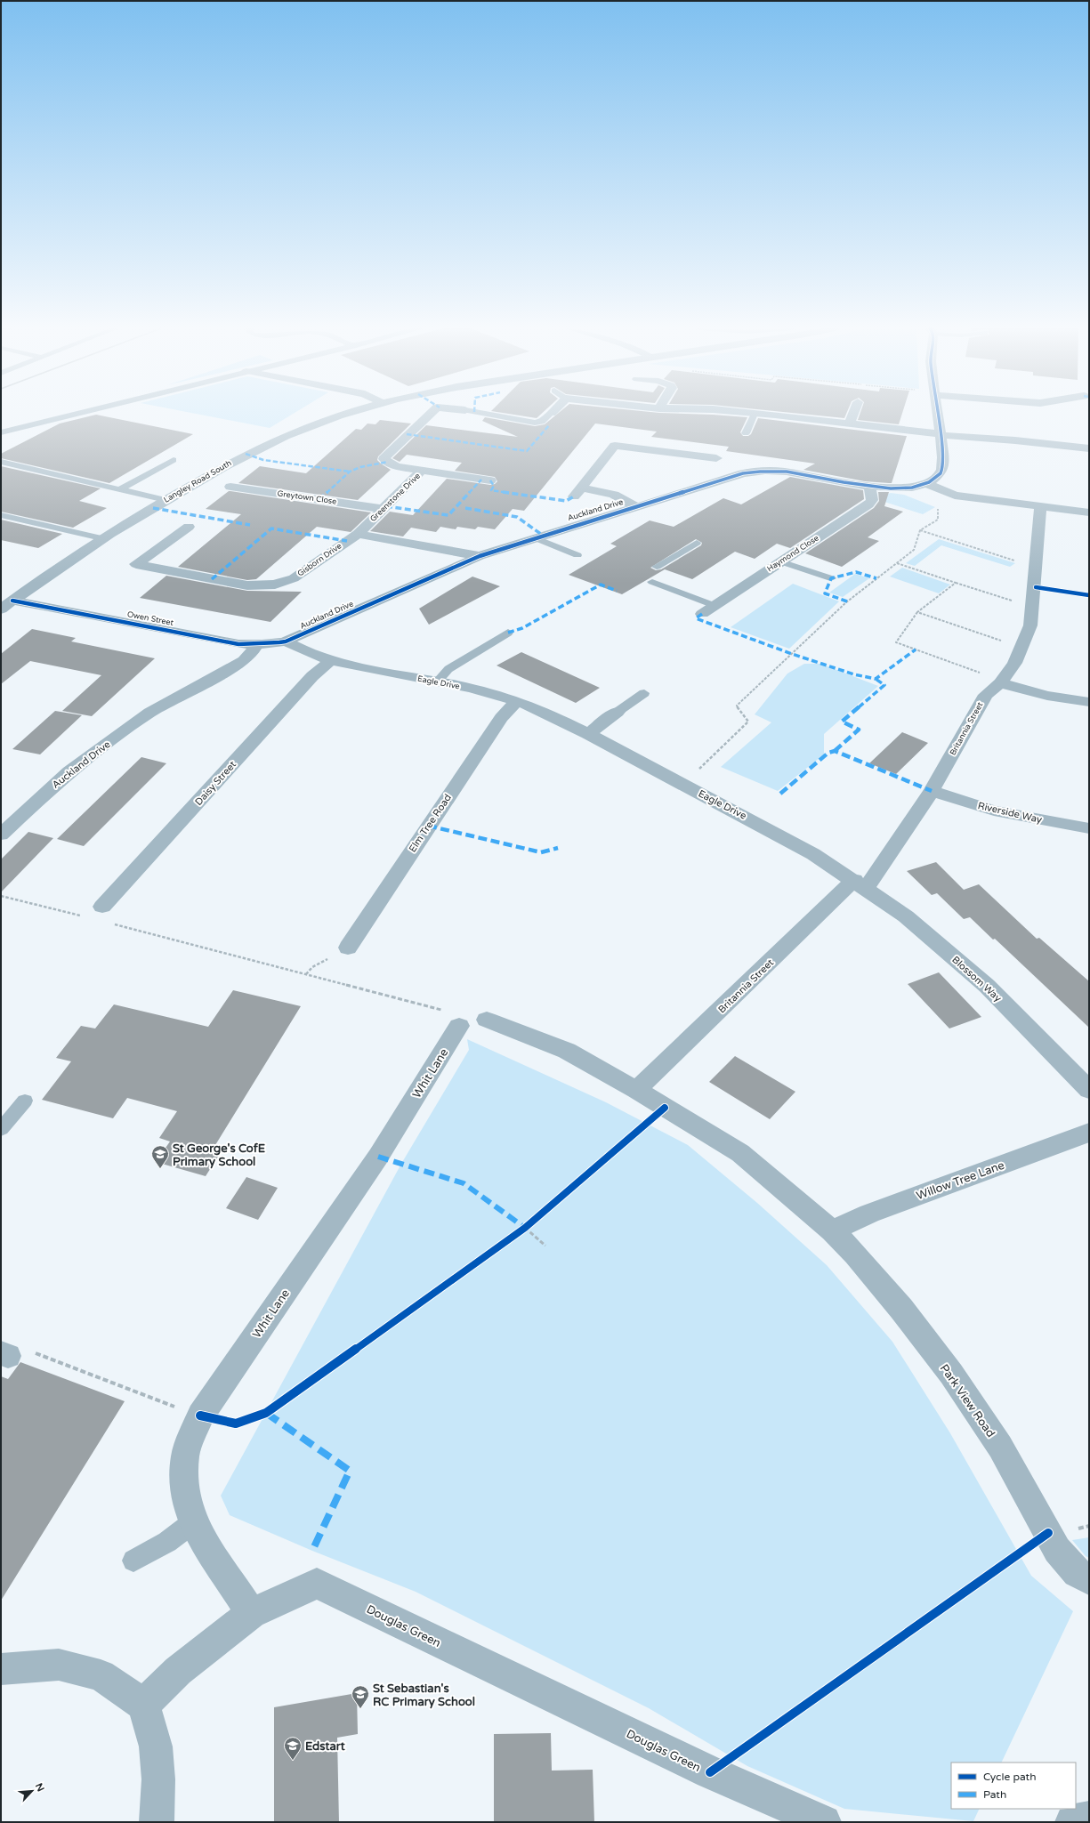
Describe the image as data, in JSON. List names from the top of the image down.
{
  "streets": {
    "street": [
      "Langley Road South",
      "Greytown Close",
      "Greenstone Drive",
      "Auckland Drive",
      "Haymond Close",
      "Gisborn Drive",
      "Owen Street",
      "Eagle Drive",
      "Britannia Street",
      "Daisy Street",
      "Riverside Way",
      "Elm Tree Road",
      "Blossom Way",
      "Whit Lane",
      "Willow Tree Lane",
      "Park View Road",
      "Douglas Green"
    ]
  },
  "crossings": [
    ["Langley Road South", "Owen Street"],
    ["Greytown Close", "Greenstone Drive"],
    ["Greenstone Drive", "Gisborn Drive"],
    ["Auckland Drive", "Haymond Close"],
    ["Auckland Drive", "Owen Street"],
    ["Auckland Drive", "Eagle Drive"],
    ["Owen Street", "Eagle Drive"],
    ["Eagle Drive", "Britannia Street"],
    ["Eagle Drive", "Daisy Street"],
    ["Eagle Drive", "Elm Tree Road"],
    ["Eagle Drive", "Blossom Way"],
    ["Britannia Street", "Riverside Way"],
    ["Britannia Street", "Blossom Way"],
    ["Britannia Street", "Park View Road"],
    ["Whit Lane", "Douglas Green"],
    ["Willow Tree Lane", "Park View Road"]
  ],
  "places": {
    "school or university": ["St George's CofE Primary School", "St Sebastian's RC Primary School", "Edstart"]
  },
  "legend": ["Cycle path", "Path"],
  "north": "top right"
}
